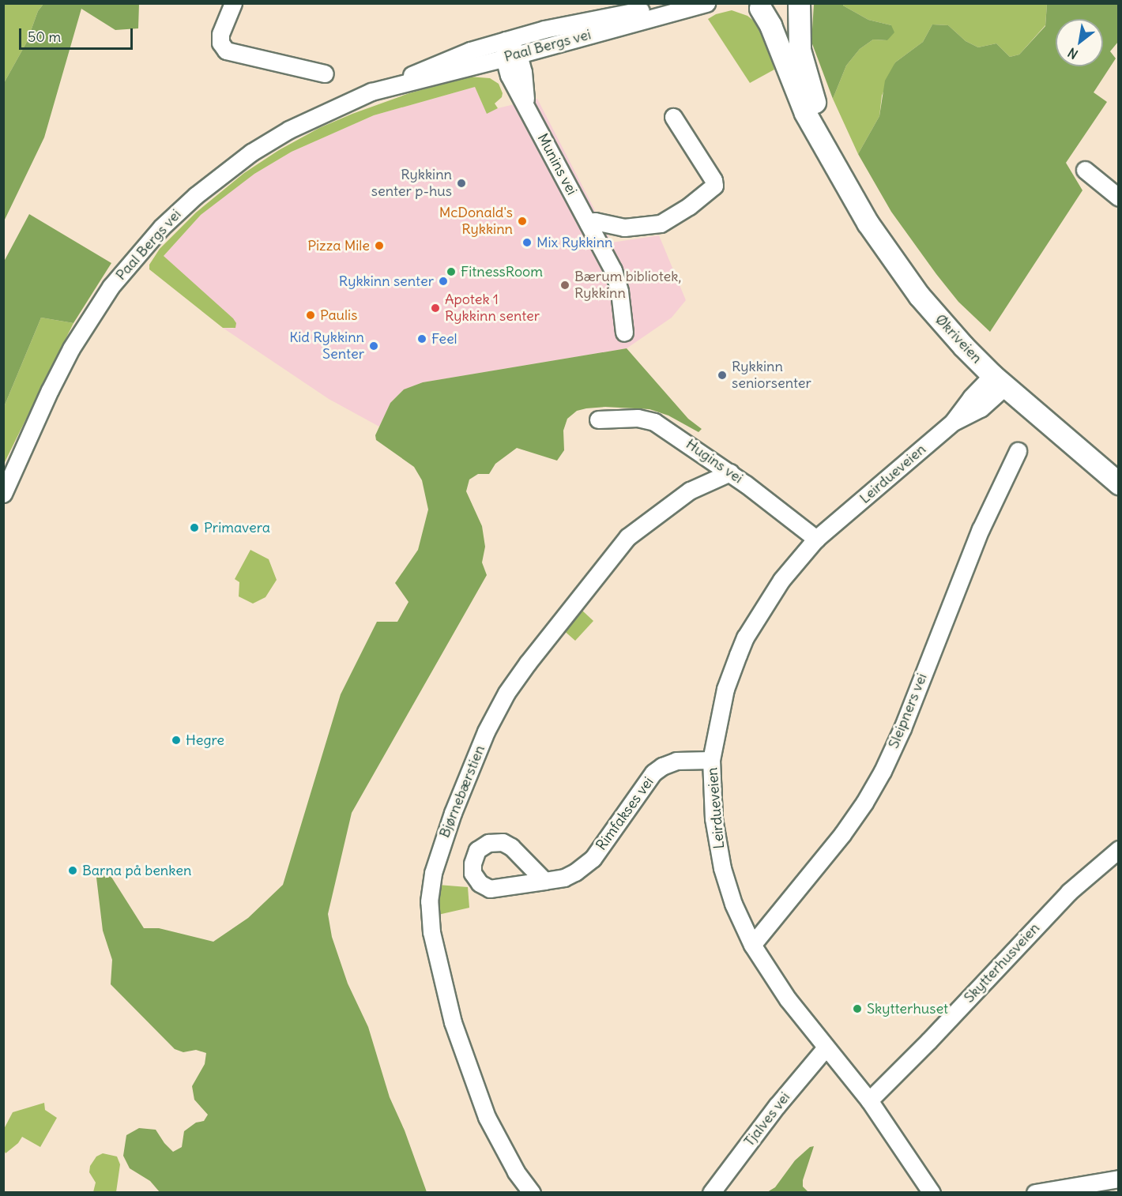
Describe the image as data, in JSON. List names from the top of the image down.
{
  "streets": {
    "main road": ["Økriveien"],
    "street": [
      "Paal Bergs vei",
      "Munins vei",
      "Hugins vei",
      "Leirdueveien",
      "Sleipners vei",
      "Bjørnebærstien",
      "Rimfakses vei",
      "Skytterhusveien",
      "Tjalves vei"
    ]
  },
  "crossings": [
    ["Paal Bergs vei", "Munins vei"],
    ["Økriveien", "Leirdueveien"],
    ["Hugins vei", "Leirdueveien"],
    ["Hugins vei", "Bjørnebærstien"],
    ["Leirdueveien", "Sleipners vei"],
    ["Leirdueveien", "Rimfakses vei"],
    ["Leirdueveien", "Skytterhusveien"],
    ["Leirdueveien", "Tjalves vei"]
  ],
  "places": [
    "Rykkinn senter p-hus",
    "McDonald's Rykkinn",
    "Mix Rykkinn",
    "Pizza Mile",
    "FitnessRoom",
    "Rykkinn senter",
    "Bærum bibliotek, Rykkinn",
    "Apotek 1 Rykkinn senter",
    "Paulis",
    "Feel",
    "Kid Rykkinn Senter",
    "Rykkinn seniorsenter",
    "Primavera",
    "Hegre",
    "Barna på benken",
    "Skytterhuset"
  ],
  "scale_bar": "50 m",
  "north": "bottom left"
}
